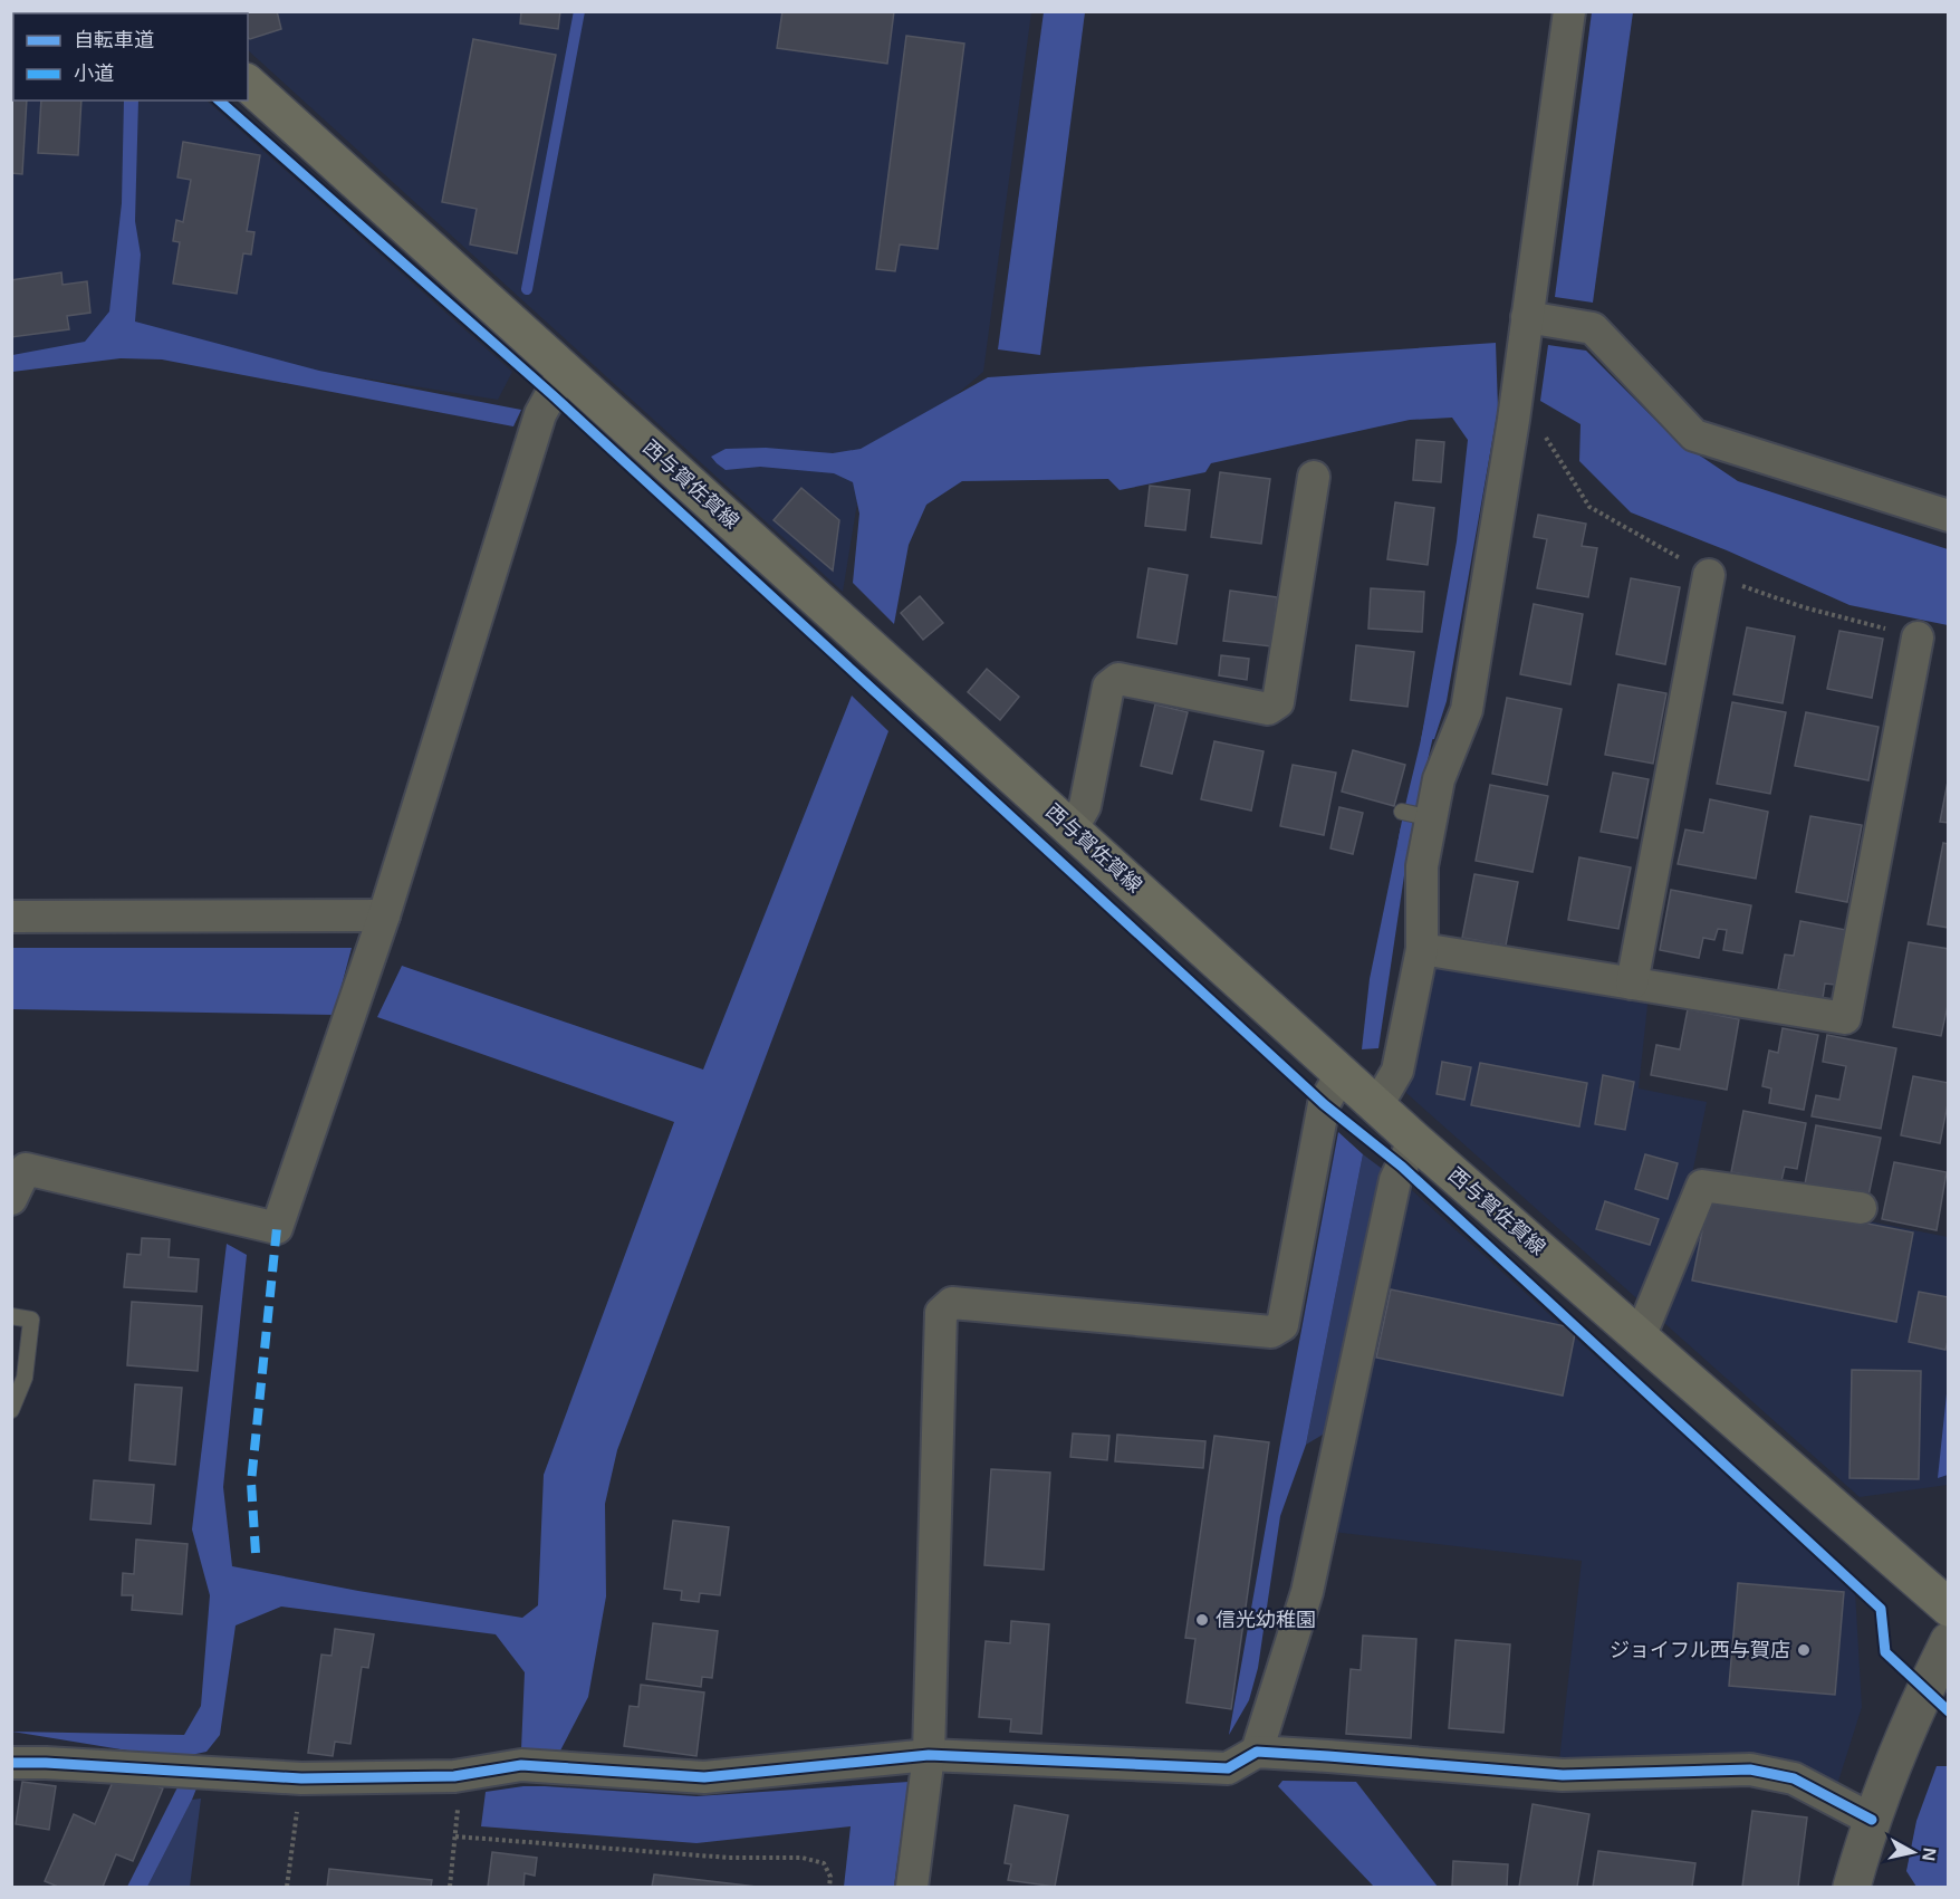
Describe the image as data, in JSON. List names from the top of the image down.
{
  "streets": {
    "main road": ["西与賀佐賀線"]
  },
  "places": ["信光幼稚園", "ジョイフル西与賀店"],
  "legend": ["自転車道", "小道"],
  "north": "right"
}
